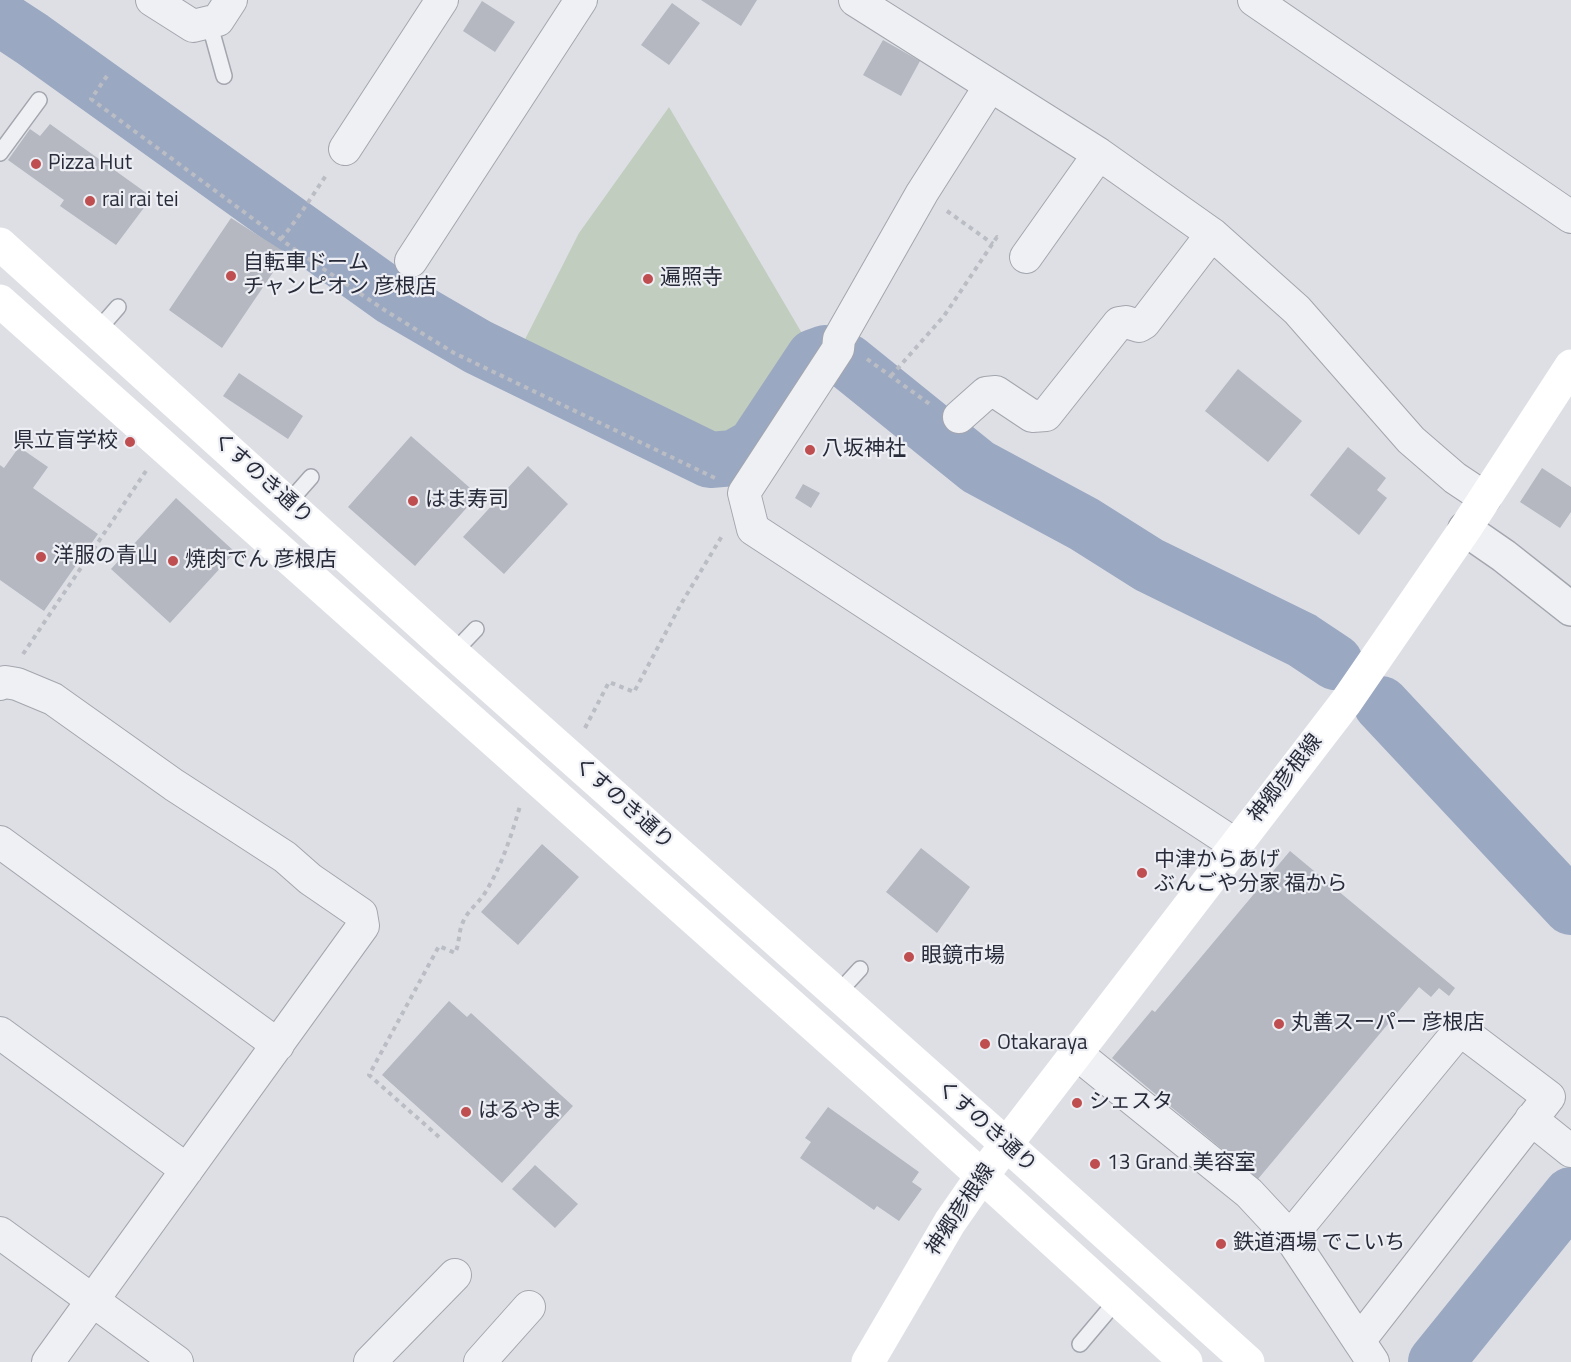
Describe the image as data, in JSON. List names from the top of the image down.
{
  "streets": {
    "main road": ["くすのき通り", "神郷彦根線"]
  },
  "crossings": [
    ["くすのき通り", "神郷彦根線"]
  ],
  "places": [
    "Pizza Hut",
    "rai rai tei",
    "自転車ドーム チャンピオン 彦根店",
    "遍照寺",
    "県立盲学校",
    "八坂神社",
    "はま寿司",
    "洋服の青山",
    "焼肉でん 彦根店",
    "中津からあげ ぶんごや分家 福から",
    "眼鏡市場",
    "丸善スーパー 彦根店",
    "Otakaraya",
    "シェスタ",
    "はるやま",
    "13 Grand 美容室",
    "鉄道酒場 でこいち"
  ]
}
